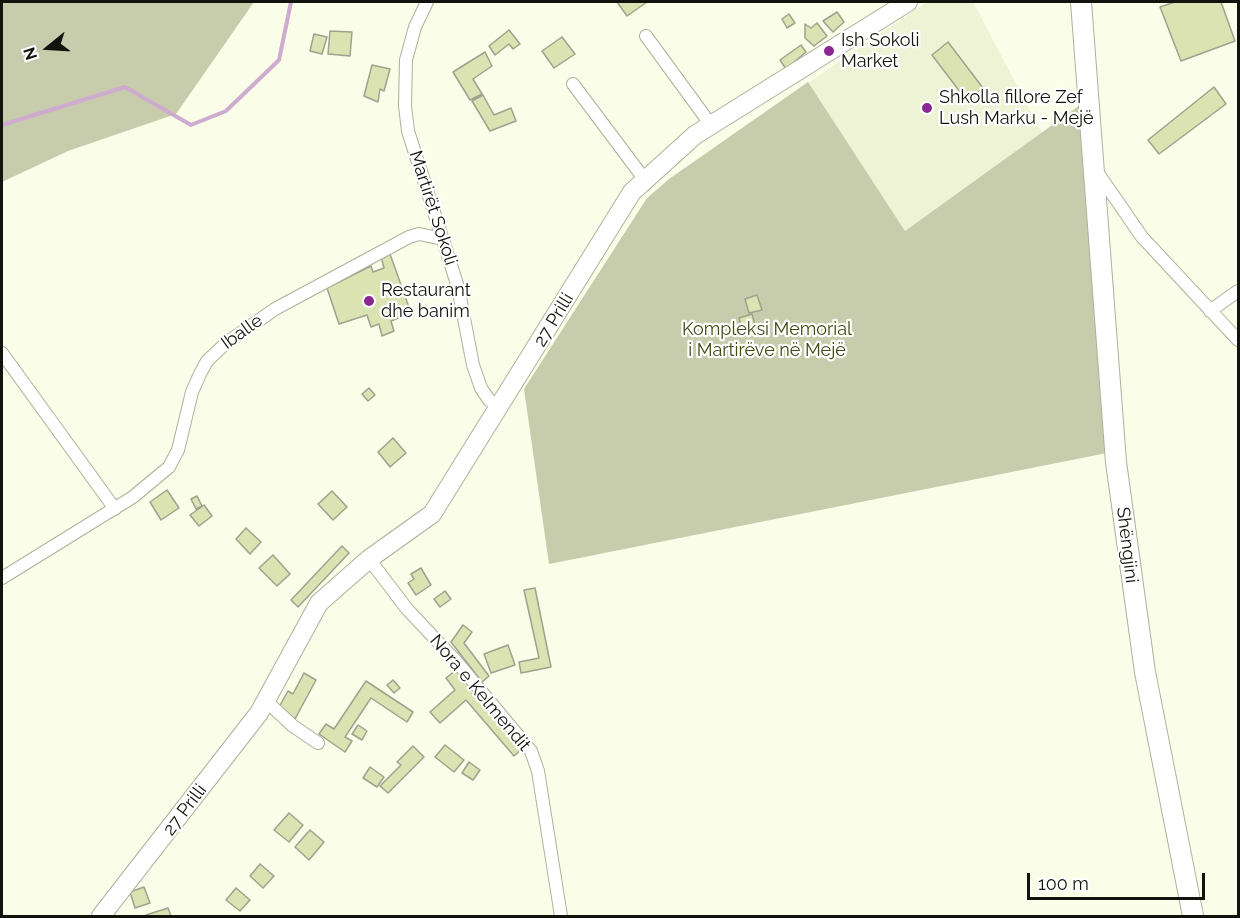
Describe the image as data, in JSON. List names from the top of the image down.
{
  "streets": {
    "main road": ["Shëngjini"],
    "street": [
      "Martirët Sokoli",
      "27 Prilli",
      "Iballe",
      "Nora e Kelmendit"
    ]
  },
  "crossings": [
    ["Martirët Sokoli", "27 Prilli"],
    ["Martirët Sokoli", "Iballe"],
    ["27 Prilli", "Nora e Kelmendit"]
  ],
  "parks": ["Kompleksi Memorial i Martirëve në Mejë"],
  "places": ["Ish Sokoli Market", "Shkolla fillore Zef Lush Marku - Mejë", "Restaurant dhe banim"],
  "scale_bar": "100 m",
  "north": "left"
}
